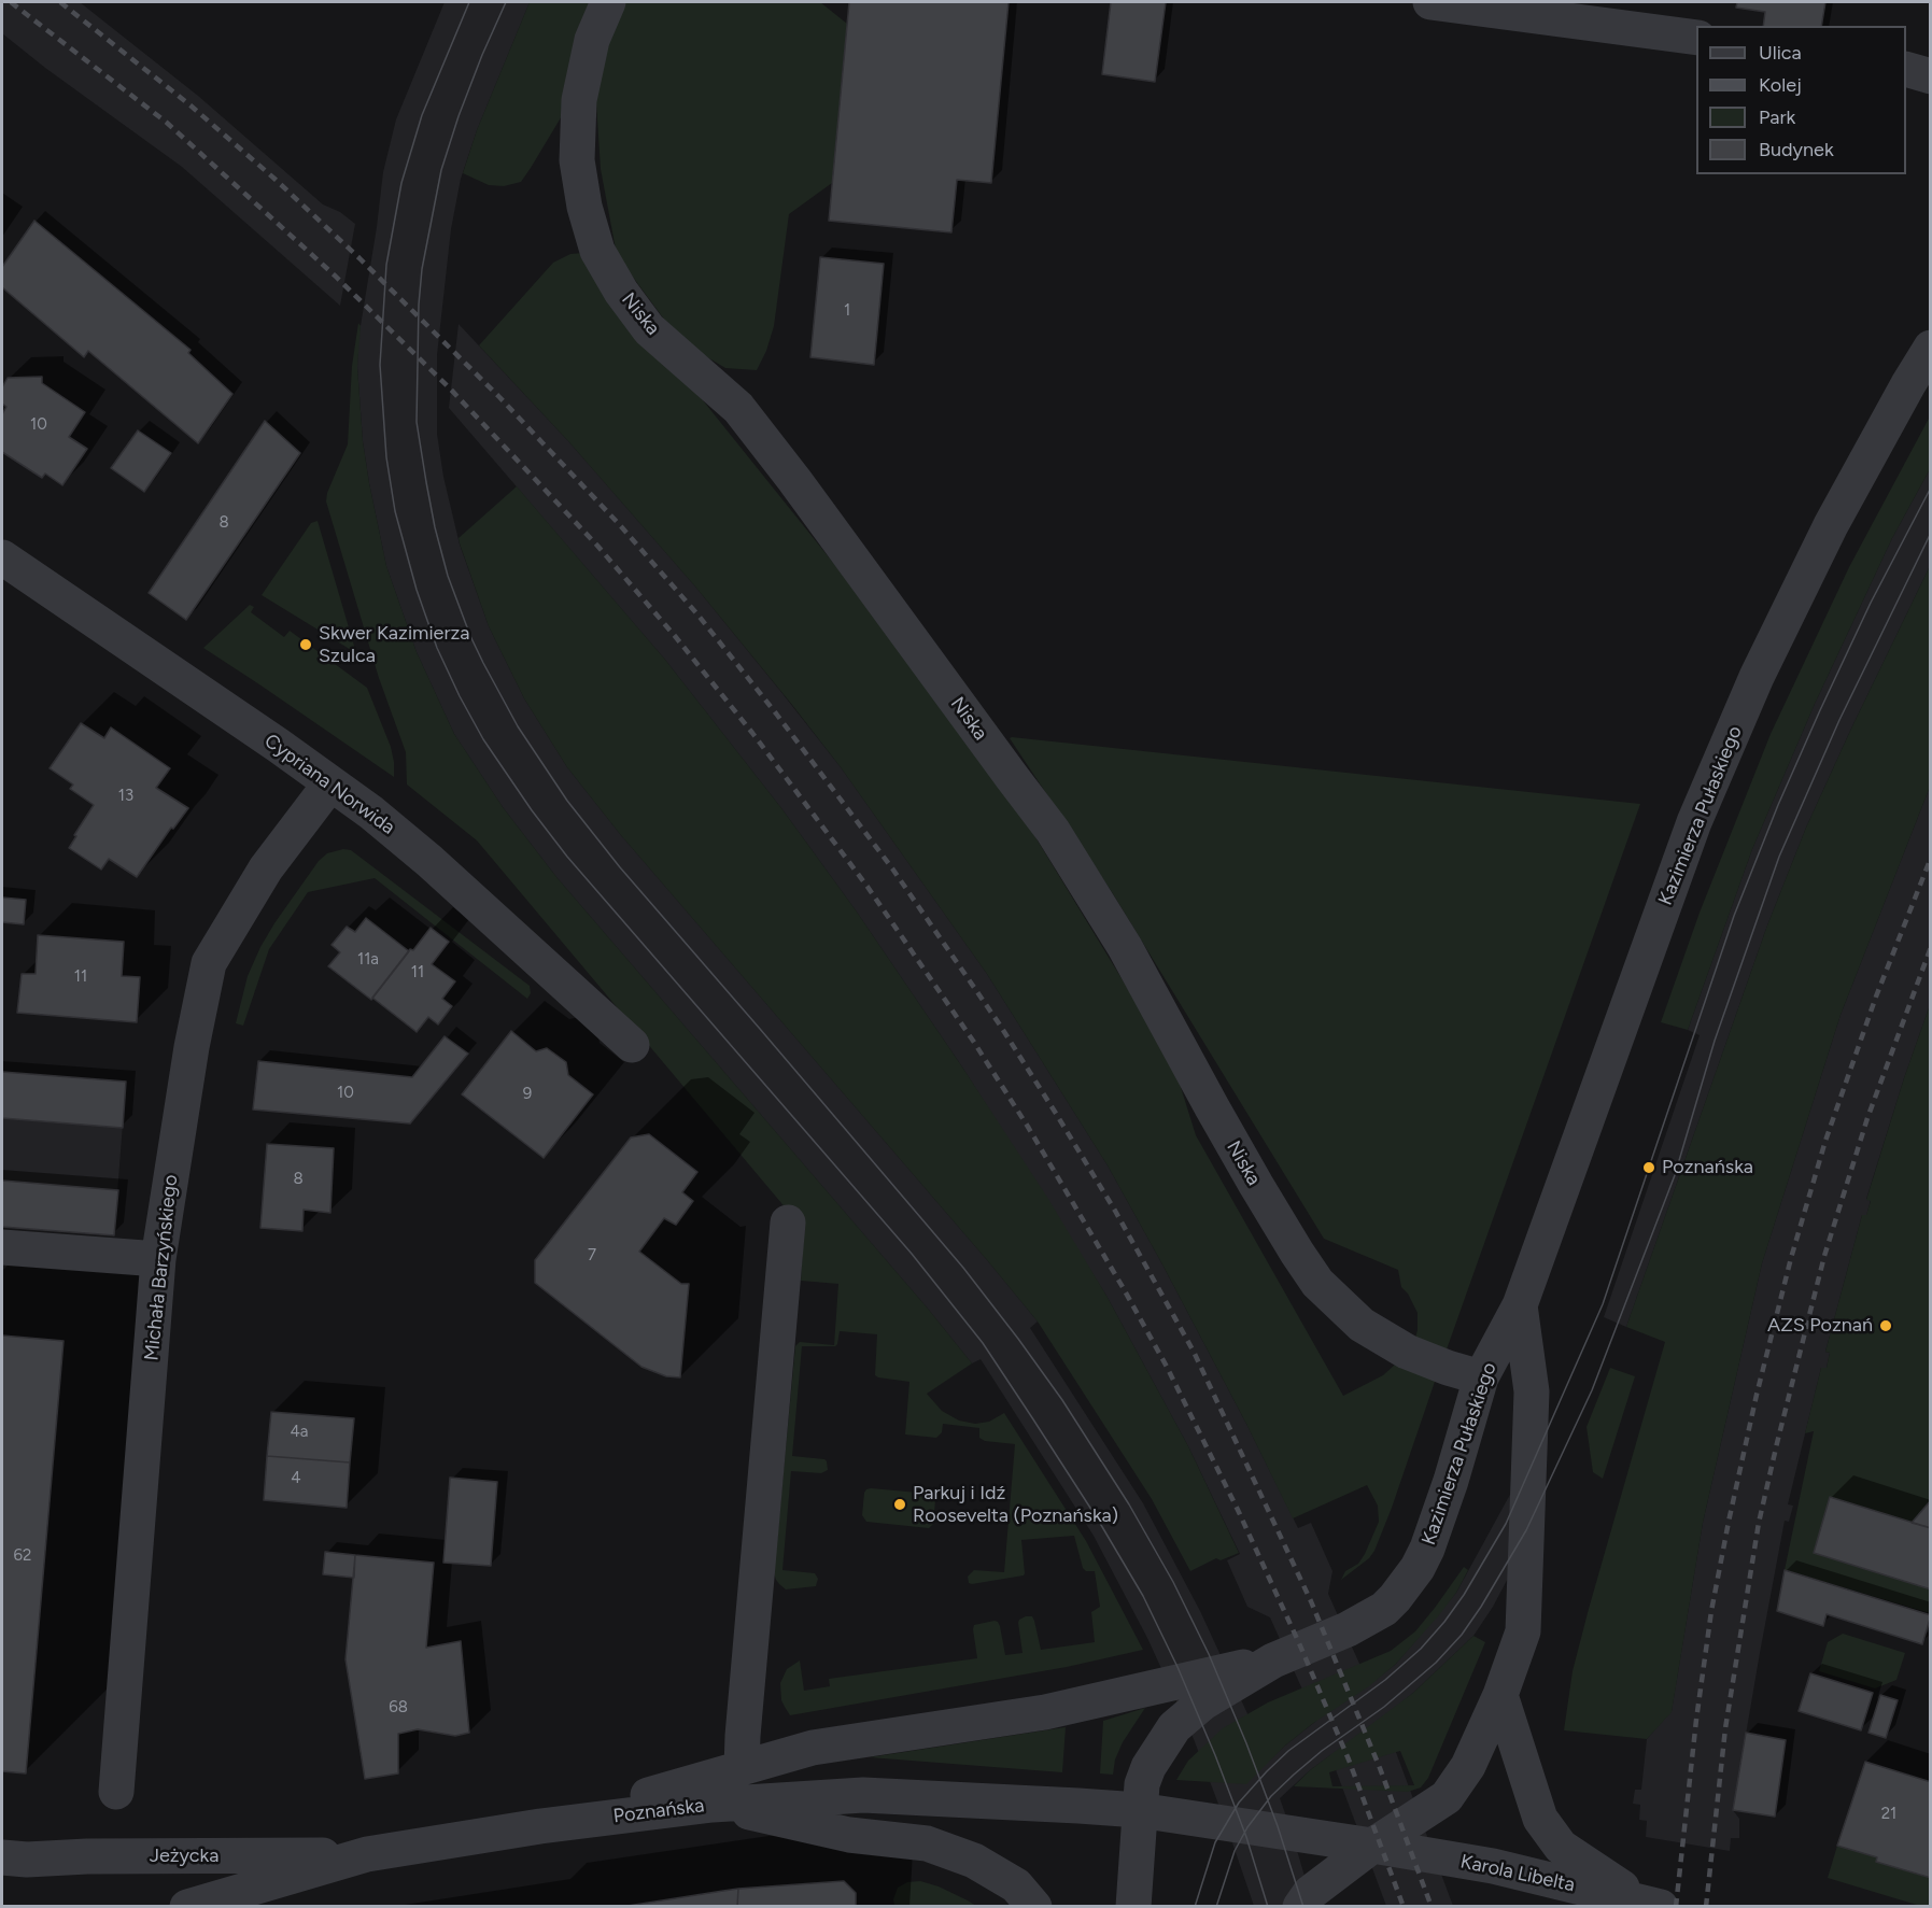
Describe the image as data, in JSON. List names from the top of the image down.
{
  "streets": {
    "street": [
      "Niska",
      "Cypriana Norwida",
      "Kazimierza Pułaskiego",
      "Michała Barzyńskiego",
      "Poznańska",
      "Jeżycka",
      "Karola Libelta"
    ]
  },
  "crossings": [
    ["Niska", "Kazimierza Pułaskiego"],
    ["Cypriana Norwida", "Michała Barzyńskiego"],
    ["Kazimierza Pułaskiego", "Poznańska"],
    ["Kazimierza Pułaskiego", "Karola Libelta"],
    ["Poznańska", "Jeżycka"],
    ["Poznańska", "Karola Libelta"]
  ],
  "places": [
    "Skwer Kazimierza Szulca",
    "Poznańska",
    "AZS Poznań",
    "Parkuj i Idź Roosevelta (Poznańska)"
  ],
  "house_numbers": [
    "1",
    "10",
    "8",
    "13",
    "11a",
    "11",
    "11",
    "10",
    "9",
    "8",
    "7",
    "4a",
    "4",
    "62",
    "68",
    "21"
  ],
  "legend": [
    "Ulica",
    "Kolej",
    "Park",
    "Budynek"
  ]
}
